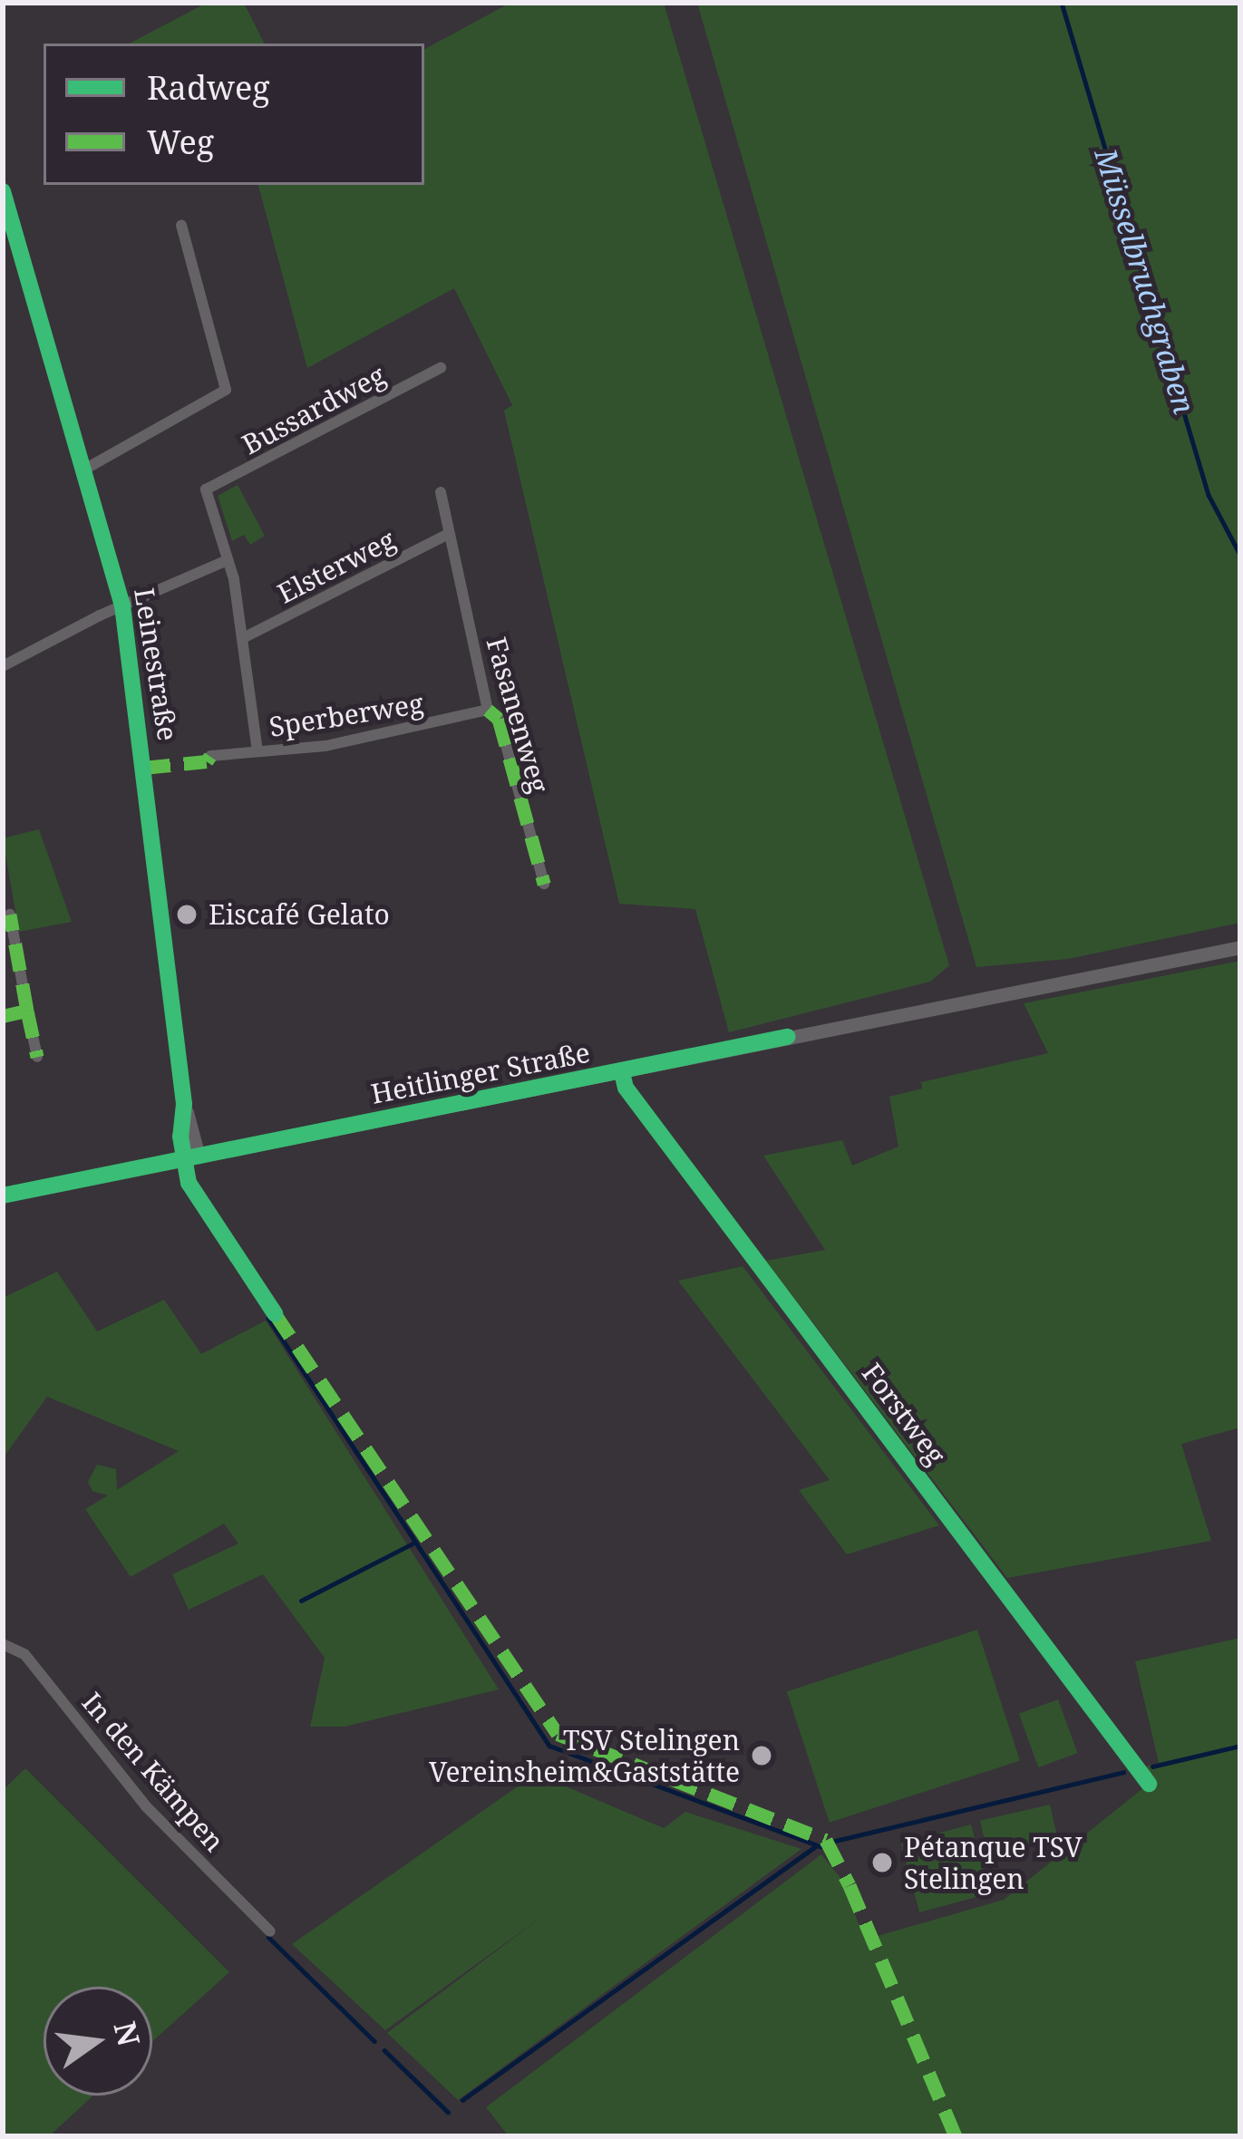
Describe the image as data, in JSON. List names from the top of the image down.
{
  "streets": {
    "street": [
      "Bussardweg",
      "Elsterweg",
      "Leinestraße",
      "Sperberweg",
      "Fasanenweg",
      "Heitlinger Straße",
      "Forstweg",
      "In den Kämpen"
    ]
  },
  "crossings": [
    ["Elsterweg", "Fasanenweg"],
    ["Leinestraße", "Heitlinger Straße"],
    ["Sperberweg", "Fasanenweg"],
    ["Heitlinger Straße", "Forstweg"]
  ],
  "water": ["Müsselbruchgraben"],
  "places": ["Eiscafé Gelato", "TSV Stelingen Vereinsheim&Gaststätte", "Pétanque TSV Stelingen"],
  "legend": ["Radweg", "Weg"],
  "north": "right"
}
